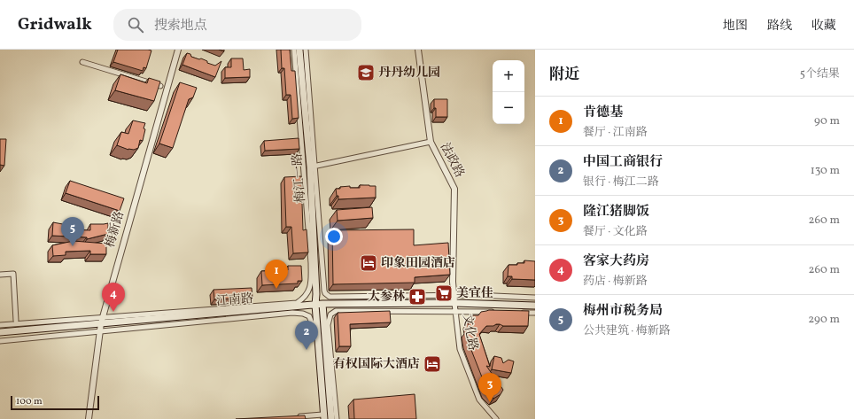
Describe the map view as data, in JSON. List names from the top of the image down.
{
  "streets": {
    "main road": ["梅江一路", "江南路"],
    "street": ["法政路", "梅新路", "文化路"]
  },
  "crossings": [
    ["法政路", "江南路"],
    ["法政路", "文化路"],
    ["梅江一路", "江南路"],
    ["梅新路", "江南路"],
    ["江南路", "文化路"]
  ],
  "places": {
    "school or university": ["丹丹幼儿园"],
    "hotel": ["印象田园酒店", "有权国际大酒店"],
    "supermarket": ["美宜佳"],
    "pharmacy": ["大参林"]
  },
  "scale_bar": "100 m",
  "page": {
    "header": "Gridwalk",
    "search": "搜索地点",
    "nav": ["地图", "路线", "收藏"],
    "heading": ["附近", "5个结果"],
    "map_buttons": ["+", "−"],
    "list": [
      {
        "mark": "1",
        "name": "肯德基",
        "note": "餐厅 · 江南路",
        "value": "90 m"
      },
      {
        "mark": "2",
        "name": "中国工商银行",
        "note": "银行 · 梅江二路",
        "value": "130 m"
      },
      {
        "mark": "3",
        "name": "隆江猪脚饭",
        "note": "餐厅 · 文化路",
        "value": "260 m"
      },
      {
        "mark": "4",
        "name": "客家大药房",
        "note": "药店 · 梅新路",
        "value": "260 m"
      },
      {
        "mark": "5",
        "name": "梅州市税务局",
        "note": "公共建筑 · 梅新路",
        "value": "290 m"
      }
    ],
    "pins": [
      "5",
      "1",
      "4",
      "2",
      "3"
    ],
    "scale": "100 m"
  }
}
